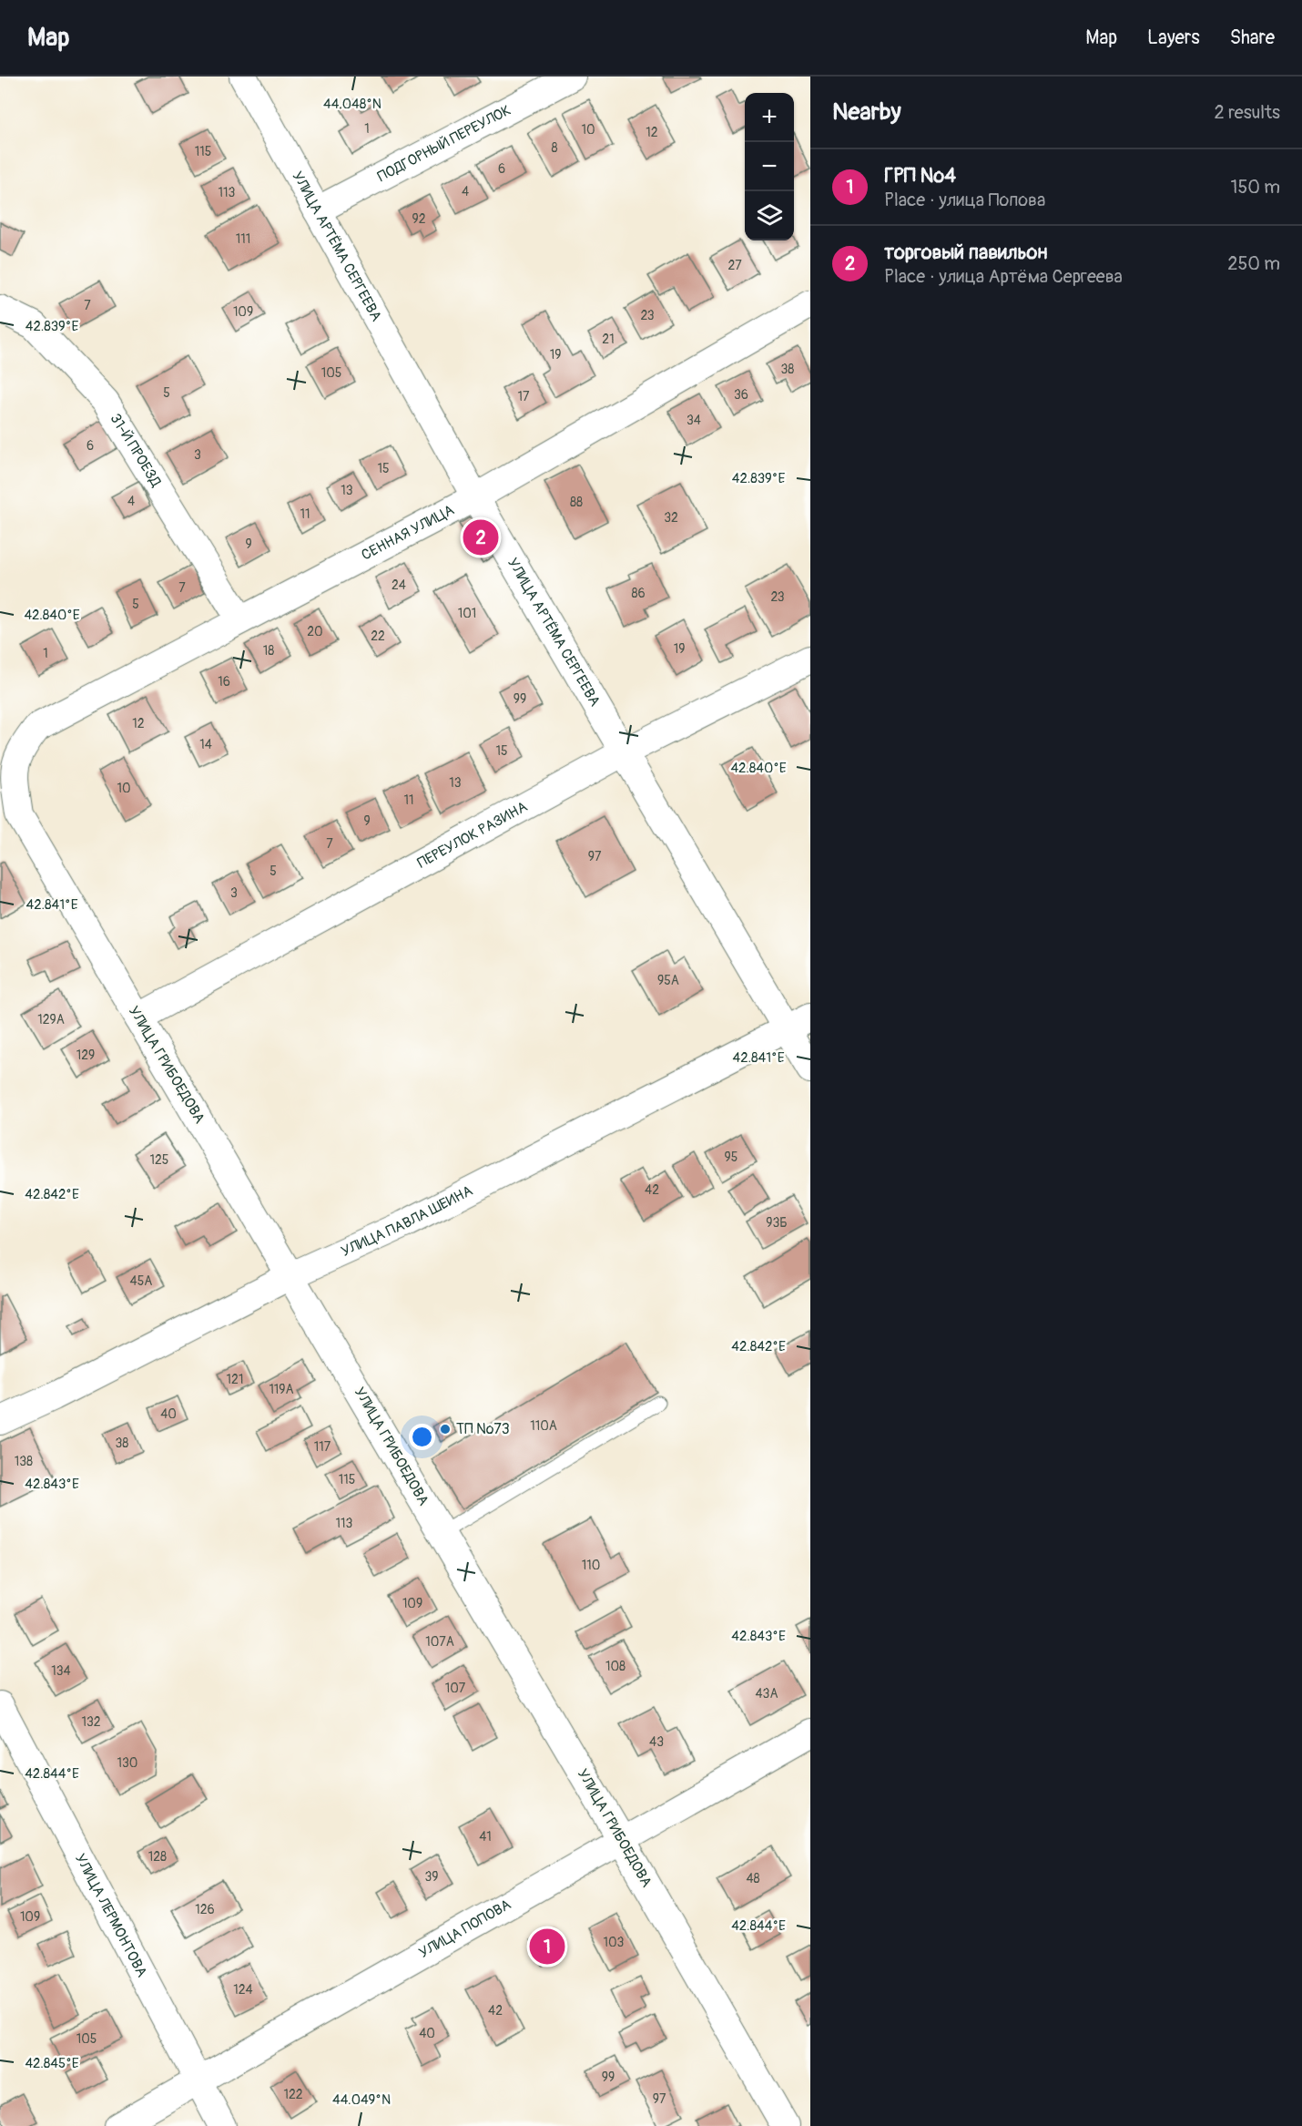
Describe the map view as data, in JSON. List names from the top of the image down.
{
  "streets": {
    "street": [
      "ПОДГОРНЫЙ ПЕРЕУЛОК",
      "УЛИЦА АРТЁМА СЕРГЕЕВА",
      "31-Й ПРОЕЗД",
      "СЕННАЯ УЛИЦА",
      "ПЕРЕУЛОК РАЗИНА",
      "УЛИЦА ГРИБОЕДОВА",
      "УЛИЦА ПАВЛА ШЕИНА",
      "УЛИЦА ЛЕРМОНТОВА",
      "УЛИЦА ПОПОВА"
    ]
  },
  "crossings": [
    ["ПОДГОРНЫЙ ПЕРЕУЛОК", "УЛИЦА АРТЁМА СЕРГЕЕВА"],
    ["УЛИЦА АРТЁМА СЕРГЕЕВА", "СЕННАЯ УЛИЦА"],
    ["УЛИЦА АРТЁМА СЕРГЕЕВА", "ПЕРЕУЛОК РАЗИНА"],
    ["УЛИЦА АРТЁМА СЕРГЕЕВА", "УЛИЦА ПАВЛА ШЕИНА"],
    ["31-Й ПРОЕЗД", "СЕННАЯ УЛИЦА"],
    ["СЕННАЯ УЛИЦА", "УЛИЦА ГРИБОЕДОВА"],
    ["ПЕРЕУЛОК РАЗИНА", "УЛИЦА ГРИБОЕДОВА"],
    ["УЛИЦА ГРИБОЕДОВА", "УЛИЦА ПАВЛА ШЕИНА"],
    ["УЛИЦА ГРИБОЕДОВА", "УЛИЦА ПОПОВА"],
    ["УЛИЦА ЛЕРМОНТОВА", "УЛИЦА ПОПОВА"]
  ],
  "places": ["ТП №73"],
  "house_numbers": [
    "1",
    "10",
    "12",
    "8",
    "115",
    "6",
    "4",
    "113",
    "92",
    "111",
    "27",
    "7",
    "109",
    "23",
    "21",
    "19",
    "38",
    "105",
    "5",
    "36",
    "17",
    "34",
    "6",
    "3",
    "15",
    "13",
    "4",
    "88",
    "11",
    "32",
    "9",
    "24",
    "7",
    "86",
    "23",
    "5",
    "101",
    "20",
    "22",
    "19",
    "18",
    "1",
    "16",
    "99",
    "12",
    "14",
    "15",
    "13",
    "10",
    "11",
    "9",
    "7",
    "97",
    "5",
    "3",
    "95А",
    "129А",
    "129",
    "95",
    "125",
    "42",
    "93Б",
    "45А",
    "121",
    "119А",
    "40",
    "110А",
    "38",
    "117",
    "138",
    "115",
    "113",
    "110",
    "109",
    "107А",
    "108",
    "134",
    "107",
    "43А",
    "132",
    "43",
    "130",
    "41",
    "128",
    "39",
    "48",
    "126",
    "109",
    "103",
    "124",
    "42",
    "40",
    "105",
    "99",
    "122",
    "97"
  ],
  "page": {
    "header": "Map",
    "nav": ["Map", "Layers", "Share"],
    "heading": ["Nearby", "2 results"],
    "map_buttons": ["+", "−"],
    "list": [
      {
        "mark": "1",
        "name": "ГРП №4",
        "note": "Place · улица Попова",
        "value": "150 m"
      },
      {
        "mark": "2",
        "name": "торговый павильон",
        "note": "Place · улица Артёма Сергеева",
        "value": "250 m"
      }
    ],
    "pins": ["2", "1"]
  },
  "coordinates": [
    "44.048°N",
    "42.839°E",
    "42.840°E",
    "42.841°E",
    "42.842°E",
    "42.843°E",
    "42.844°E",
    "42.845°E",
    "44.049°N"
  ]
}
